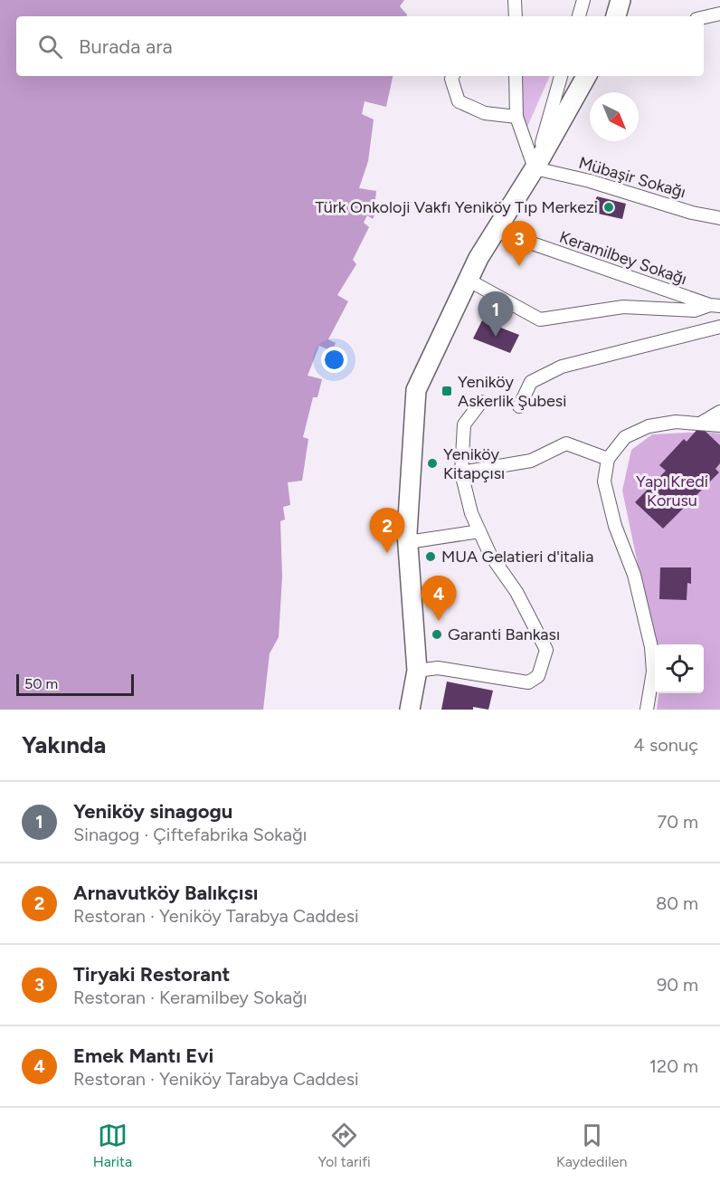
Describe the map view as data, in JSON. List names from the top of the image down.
{
  "streets": {
    "street": ["Mübaşir Sokağı", "Keramilbey Sokağı"]
  },
  "parks": ["Yapı Kredi Korusu"],
  "places": {
    "other": [
      "Türk Onkoloji Vakfı Yeniköy Tıp Merkezi",
      "Yeniköy Kitapçısı",
      "MUA Gelatieri d'italia",
      "Garanti Bankası"
    ],
    "transit": ["Yeniköy Askerlik Şubesi"]
  },
  "scale_bar": "50 m",
  "north": "bottom right",
  "page": {
    "search": "Burada ara",
    "pins": [
      "3",
      "1",
      "2",
      "4"
    ],
    "scale": "50 m",
    "heading": ["Yakında", "4 sonuç"],
    "list": [
      {
        "mark": "1",
        "name": "Yeniköy sinagogu",
        "note": "Sinagog · Çiftefabrika Sokağı",
        "value": "70 m"
      },
      {
        "mark": "2",
        "name": "Arnavutköy Balıkçısı",
        "note": "Restoran · Yeniköy Tarabya Caddesi",
        "value": "80 m"
      },
      {
        "mark": "3",
        "name": "Tiryaki Restorant",
        "note": "Restoran · Keramilbey Sokağı",
        "value": "90 m"
      },
      {
        "mark": "4",
        "name": "Emek Mantı Evi",
        "note": "Restoran · Yeniköy Tarabya Caddesi",
        "value": "120 m"
      }
    ],
    "nav": ["Harita", "Yol tarifi", "Kaydedilen"]
  }
}
